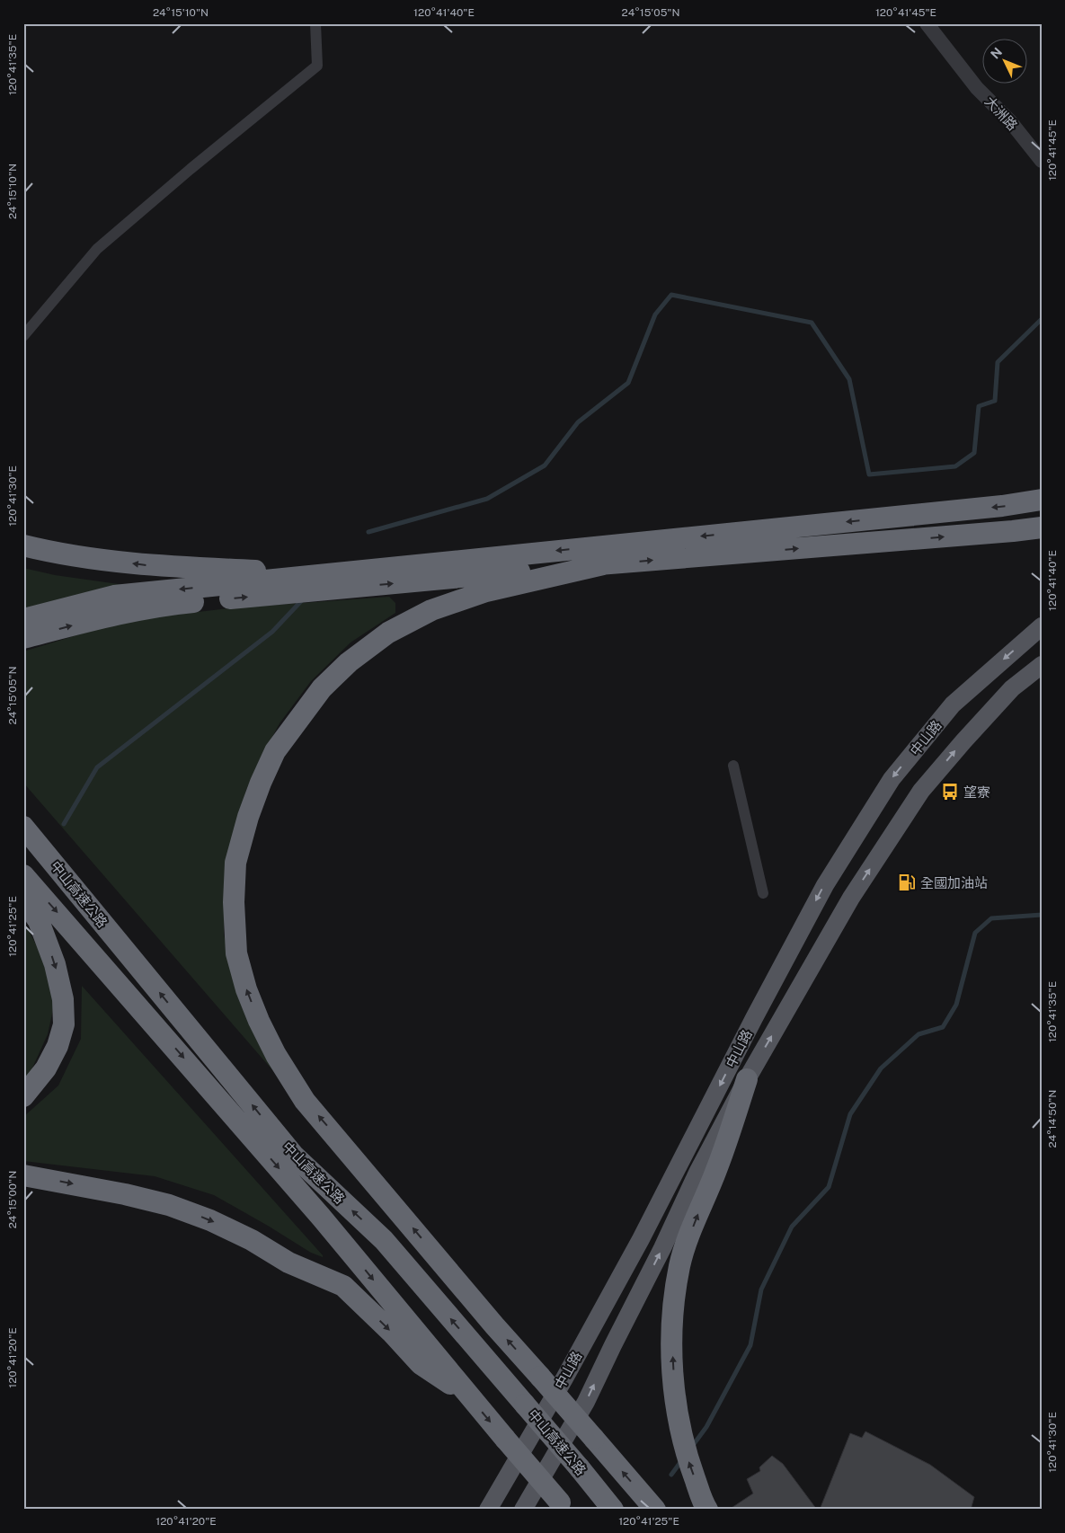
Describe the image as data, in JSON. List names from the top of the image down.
{
  "streets": {
    "highway": ["中山高速公路"],
    "main road": ["中山路"],
    "street": ["大洲路"]
  },
  "places": {
    "bus stop": ["望寮"],
    "fuel station": ["全國加油站"]
  },
  "north": "top left",
  "coordinates": [
    "24°15'10\"N",
    "120°41'40\"E",
    "24°15'05\"N",
    "120°41'45\"E",
    "120°41'35\"E",
    "120°41'30\"E",
    "120°41'25\"E",
    "24°14'50\"N",
    "24°15'00\"N",
    "120°41'20\"E"
  ]
}
